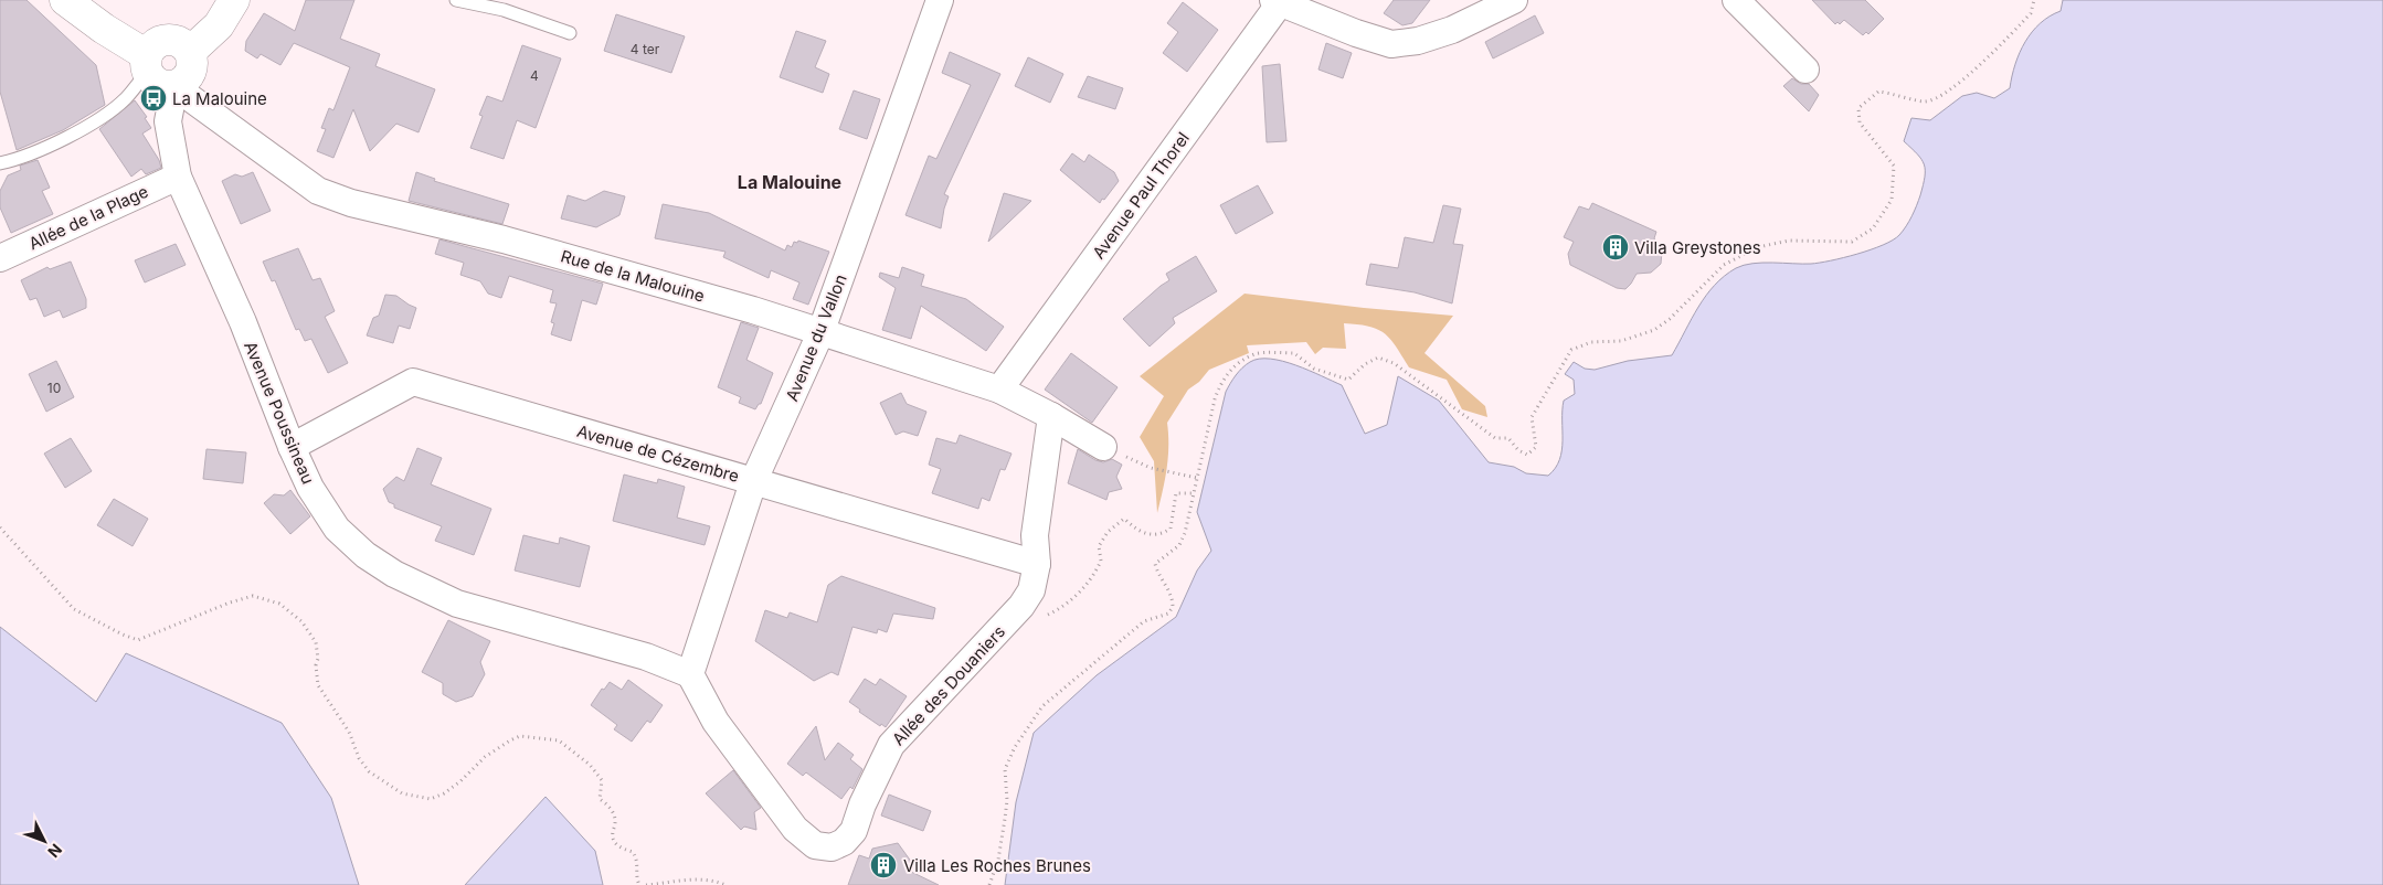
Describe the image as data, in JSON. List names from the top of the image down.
{
  "streets": {
    "street": [
      "Avenue Paul Thorel",
      "Allée de la Plage",
      "Rue de la Malouine",
      "Avenue du Vallon",
      "Avenue Poussineau",
      "Avenue de Cézembre",
      "Allée des Douaniers"
    ]
  },
  "crossings": [
    ["Avenue Paul Thorel", "Rue de la Malouine"],
    ["Allée de la Plage", "Avenue Poussineau"],
    ["Rue de la Malouine", "Avenue du Vallon"],
    ["Rue de la Malouine", "Avenue Poussineau"],
    ["Rue de la Malouine", "Allée des Douaniers"],
    ["Avenue du Vallon", "Avenue Poussineau"],
    ["Avenue du Vallon", "Avenue de Cézembre"],
    ["Avenue du Vallon", "Allée des Douaniers"],
    ["Avenue Poussineau", "Avenue de Cézembre"],
    ["Avenue Poussineau", "Allée des Douaniers"],
    ["Avenue de Cézembre", "Allée des Douaniers"]
  ],
  "districts": ["La Malouine"],
  "places": {
    "bus stop": ["La Malouine"],
    "building": ["Villa Greystones", "Villa Les Roches Brunes"]
  },
  "house_numbers": ["4 ter", "4", "10"],
  "north": "bottom right"
}
